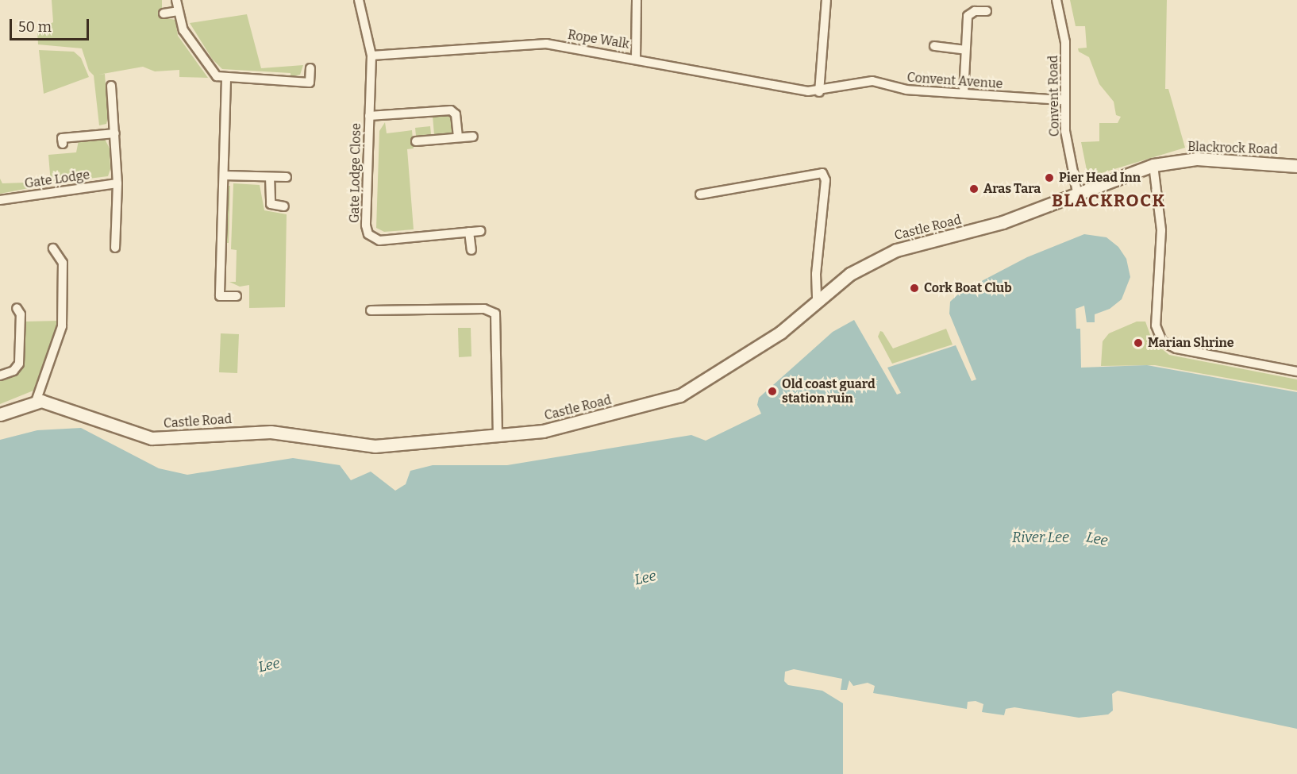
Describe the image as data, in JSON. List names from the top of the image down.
{
  "streets": {
    "main road": ["Blackrock Road", "Castle Road"],
    "street": [
      "Rope Walk",
      "Convent Avenue",
      "Convent Road",
      "Gate Lodge Close",
      "Gate Lodge"
    ]
  },
  "crossings": [
    ["Rope Walk", "Convent Avenue"],
    ["Rope Walk", "Gate Lodge Close"],
    ["Convent Avenue", "Convent Road"],
    ["Convent Road", "Castle Road"],
    ["Blackrock Road", "Castle Road"]
  ],
  "districts": ["BLACKROCK"],
  "water": ["River Lee", "Lee"],
  "places": [
    "Pier Head Inn",
    "Aras Tara",
    "Cork Boat Club",
    "Marian Shrine",
    "Old coast guard station ruin"
  ],
  "scale_bar": "50 m"
}
